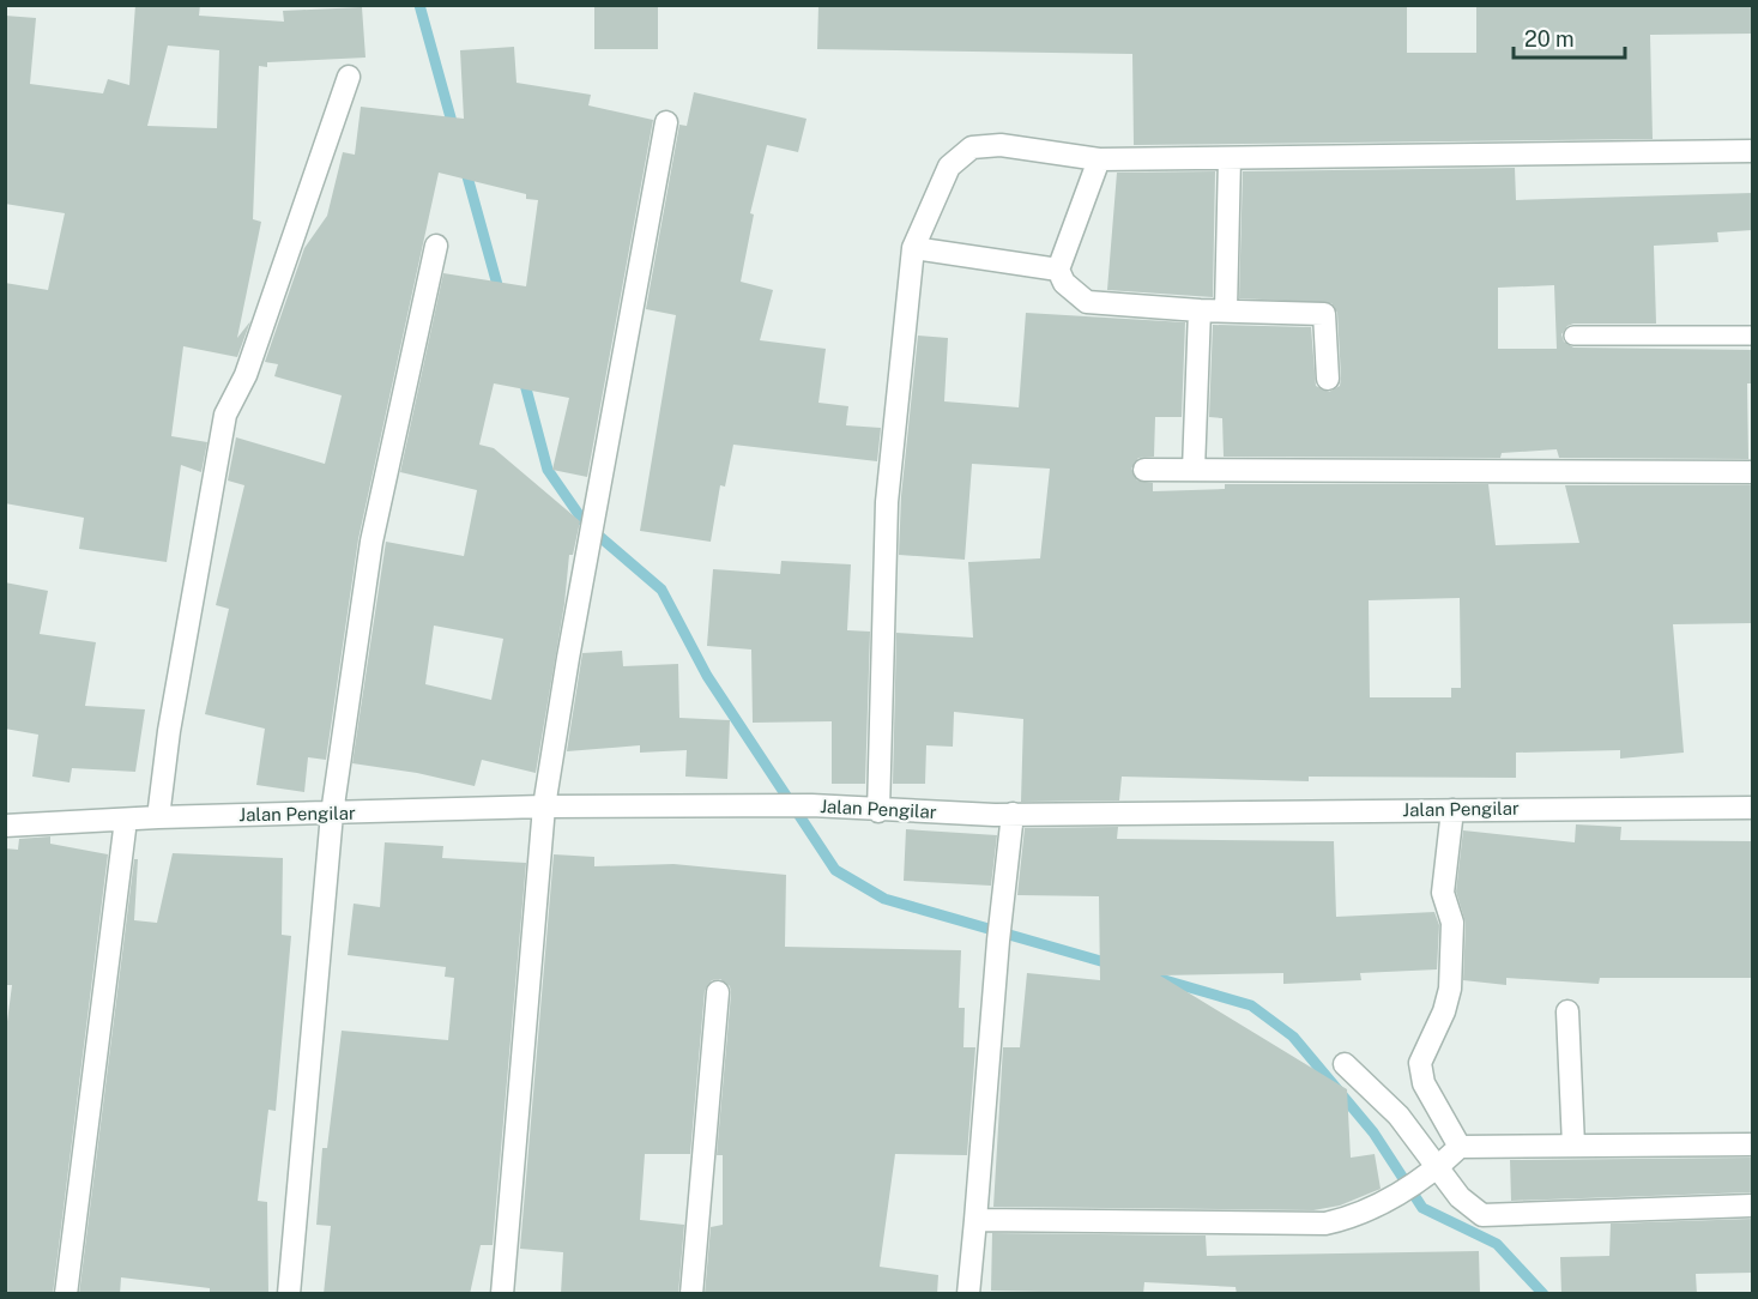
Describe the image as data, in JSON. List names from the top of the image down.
{
  "streets": {
    "street": ["Jalan Pengilar"]
  },
  "scale_bar": "20 m"
}
